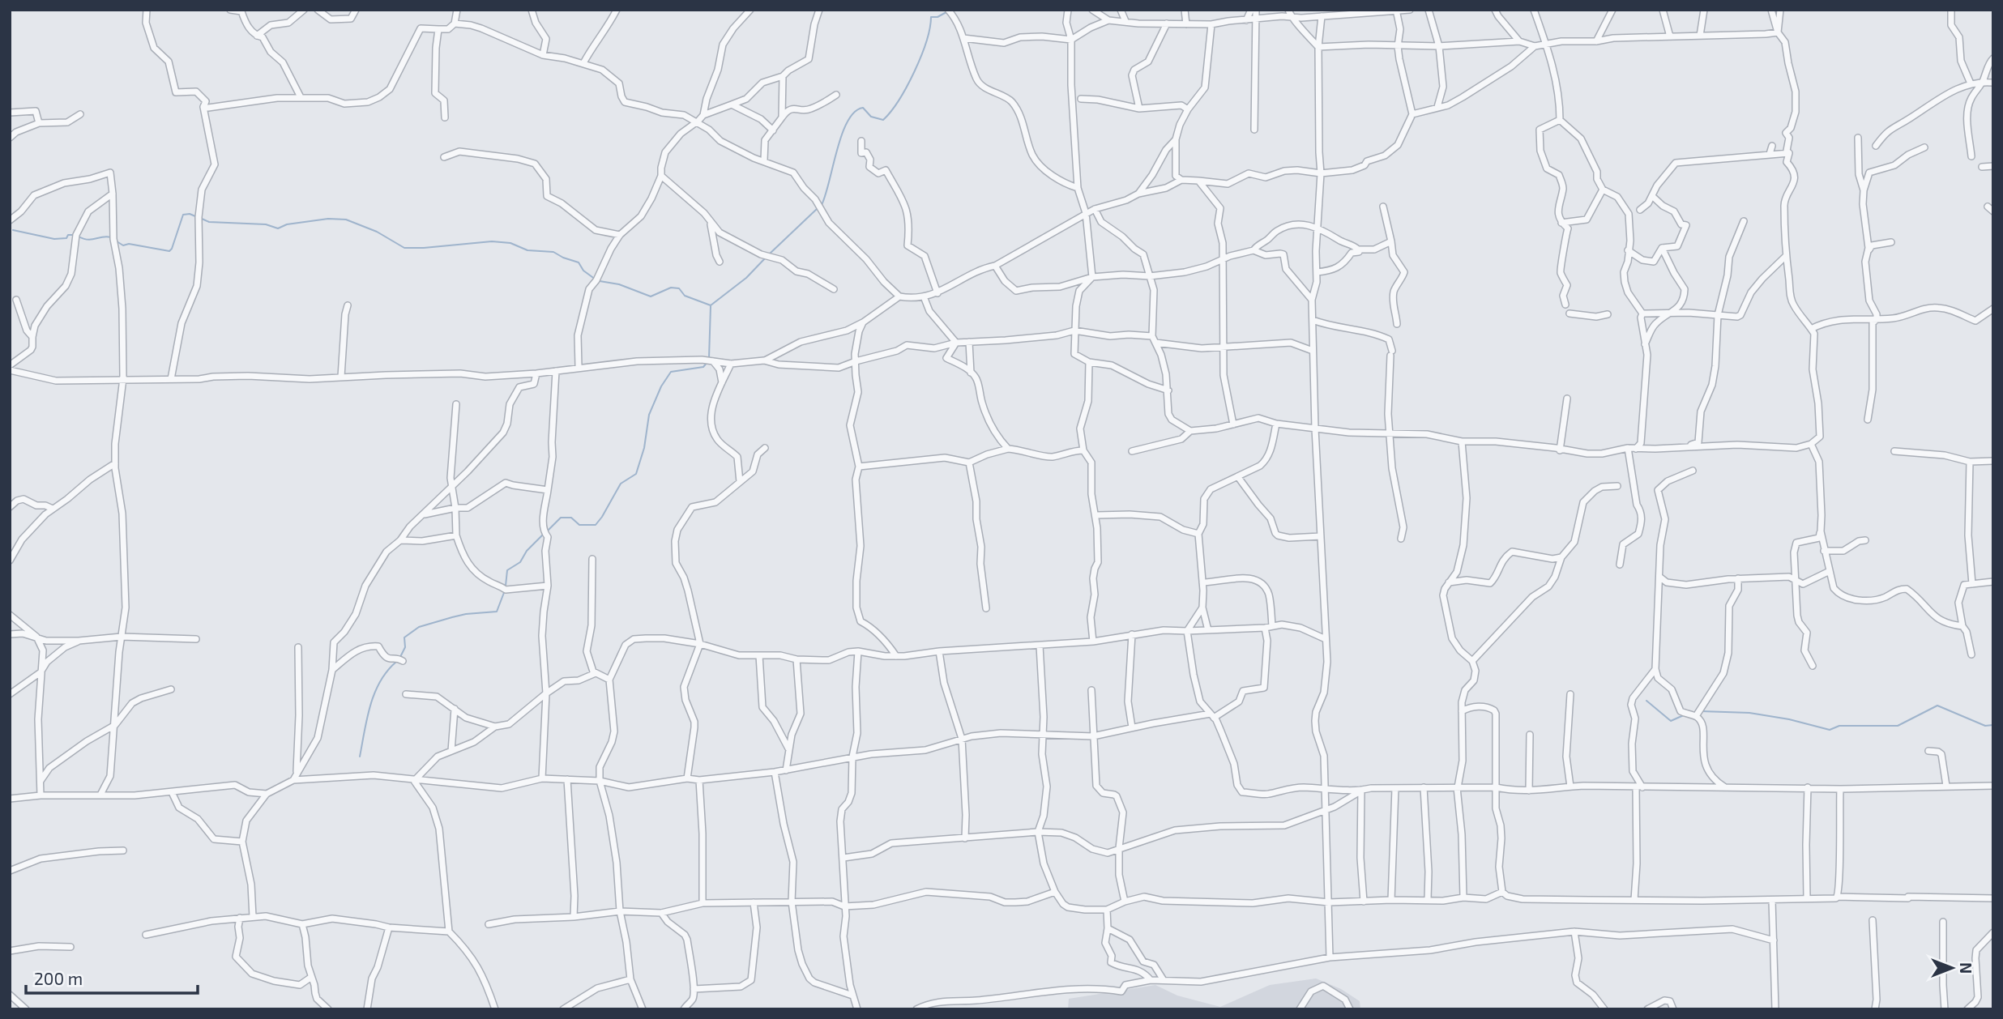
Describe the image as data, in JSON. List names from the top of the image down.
{
  "scale_bar": "200 m",
  "north": "right"
}
